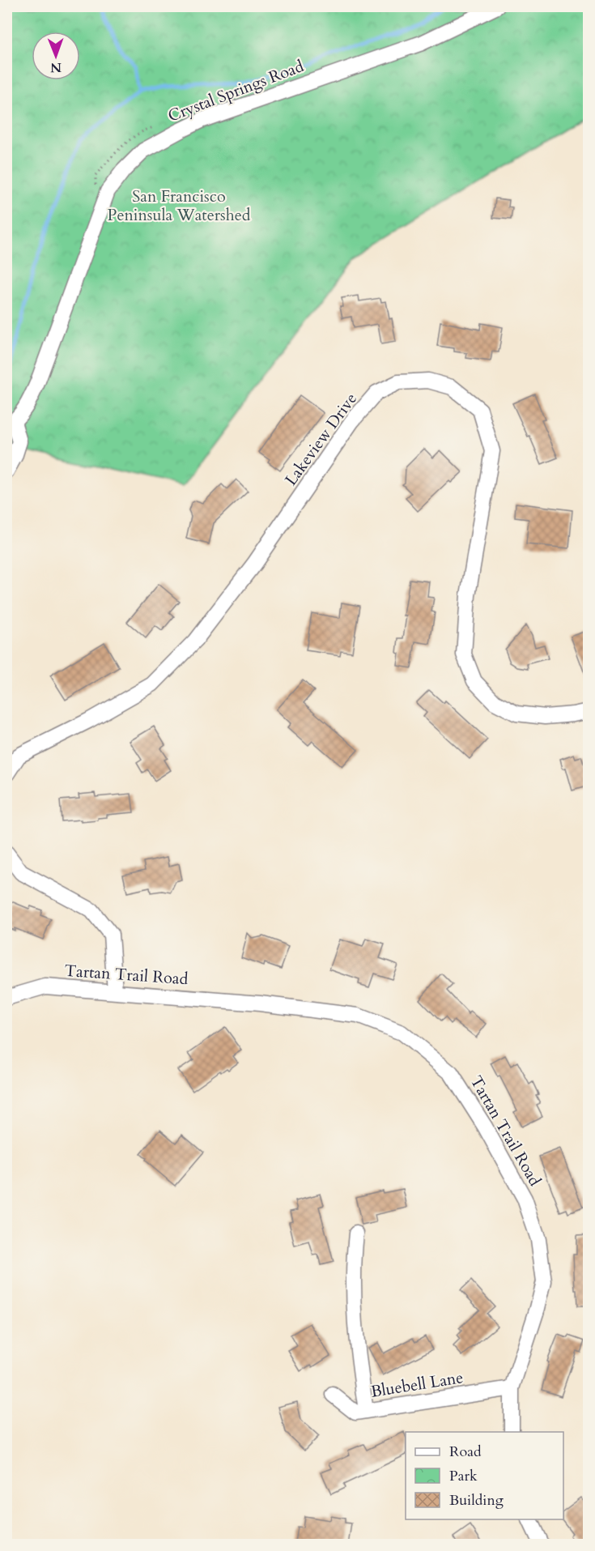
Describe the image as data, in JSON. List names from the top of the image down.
{
  "streets": {
    "street": [
      "Crystal Springs Road",
      "Lakeview Drive",
      "Tartan Trail Road",
      "Bluebell Lane"
    ]
  },
  "crossings": [
    ["Tartan Trail Road", "Bluebell Lane"]
  ],
  "parks": ["San Francisco Peninsula Watershed"],
  "legend": ["Road", "Park", "Building"],
  "north": "bottom"
}
